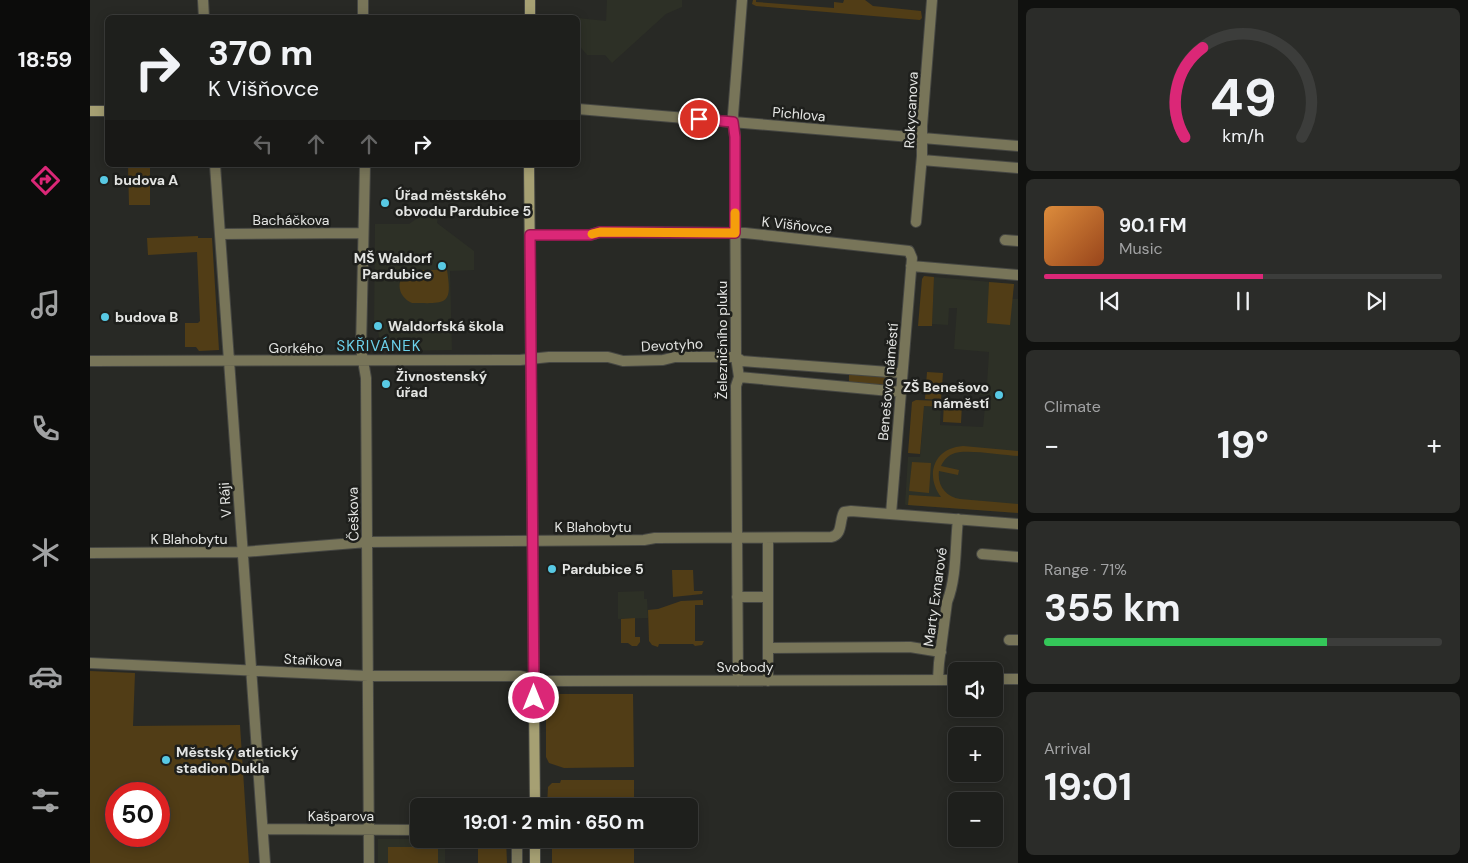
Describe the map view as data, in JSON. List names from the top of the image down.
{
  "streets": {
    "street": [
      "Rokycanova",
      "Pichlova",
      "Bacháčkova",
      "K Višňovce",
      "Železničního pluku",
      "Devotyho",
      "Gorkého",
      "Benešovo náměstí",
      "V Ráji",
      "Češkova",
      "K Blahobytu",
      "Marty Exnarové",
      "Staňkova",
      "Svobody",
      "Kašparova"
    ]
  },
  "crossings": [
    ["Rokycanova", "Pichlova"],
    ["Pichlova", "Železničního pluku"],
    ["Bacháčkova", "V Ráji"],
    ["Bacháčkova", "Češkova"],
    ["K Višňovce", "Železničního pluku"],
    ["K Višňovce", "Benešovo náměstí"],
    ["Železničního pluku", "Devotyho"],
    ["Železničního pluku", "K Blahobytu"],
    ["Železničního pluku", "Svobody"],
    ["Devotyho", "Gorkého"],
    ["Devotyho", "Benešovo náměstí"],
    ["Gorkého", "V Ráji"],
    ["Gorkého", "Češkova"],
    ["Benešovo náměstí", "K Blahobytu"],
    ["V Ráji", "K Blahobytu"],
    ["V Ráji", "Staňkova"],
    ["V Ráji", "Kašparova"],
    ["Češkova", "K Blahobytu"],
    ["Češkova", "Staňkova"],
    ["Češkova", "Kašparova"],
    ["K Blahobytu", "Marty Exnarové"],
    ["Marty Exnarové", "Svobody"],
    ["Staňkova", "Svobody"]
  ],
  "districts": ["SKŘIVÁNEK"],
  "places": [
    "budova A",
    "Úřad městského obvodu Pardubice 5",
    "MŠ Waldorf Pardubice",
    "budova B",
    "Waldorfská škola",
    "Živnostenský úřad",
    "ZŠ Benešovo náměstí",
    "Pardubice 5",
    "Městský atletický stadion Dukla"
  ],
  "page": {
    "tabs": "18:59",
    "turn": ["370 m", "K Višňovce"],
    "song": ["90.1 FM", "Music"],
    "tile": [
      "Climate",
      ["Range · 71%", "355 km"],
      ["Arrival", "19:01"]
    ],
    "heat": ["−", "19°", "+"],
    "map_buttons": ["+", "−"],
    "limit": "50",
    "trip": "19:01 · 2 min · 650 m",
    "gauge": ["49", "km/h"]
  }
}
